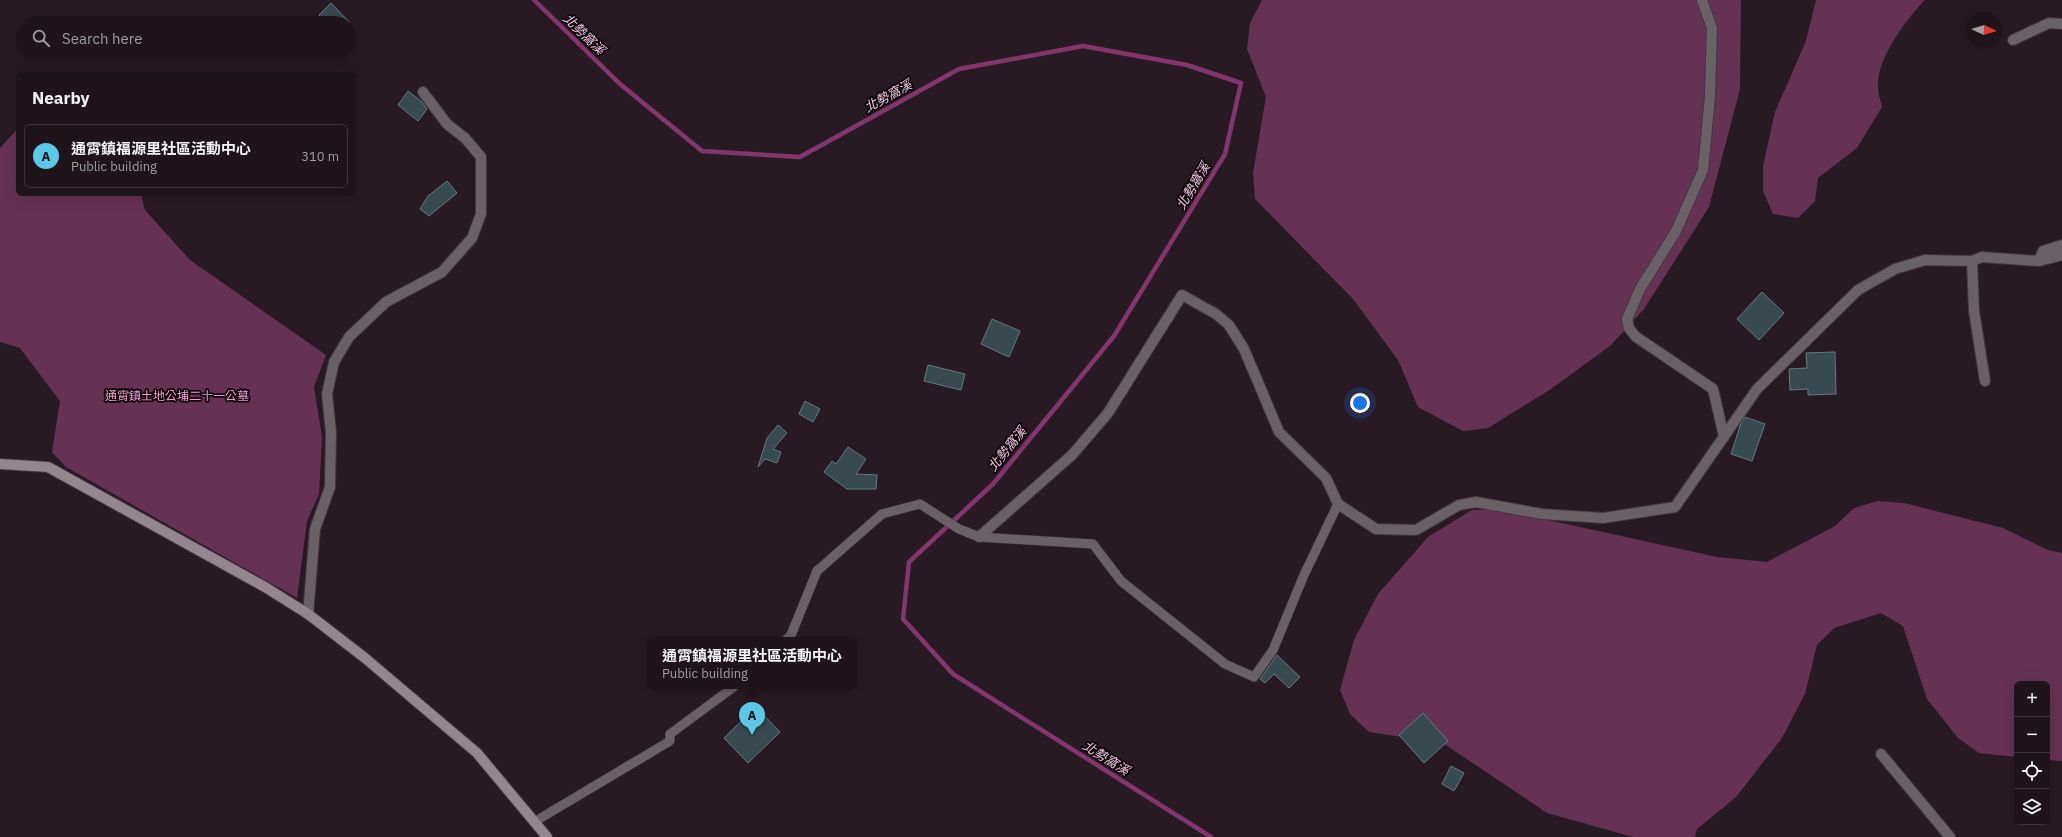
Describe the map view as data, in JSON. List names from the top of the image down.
{
  "water": ["北勢窩溪"],
  "parks": ["通霄鎮土地公埔二十一公墓"],
  "north": "right",
  "page": {
    "search": "Search here",
    "heading": "Nearby",
    "list": [
      {
        "mark": "A",
        "name": "通霄鎮福源里社區活動中心",
        "note": "Public building",
        "value": "310 m"
      }
    ],
    "popup": ["通霄鎮福源里社區活動中心", "Public building"],
    "map_buttons": ["+", "−"],
    "pins": "A"
  }
}
